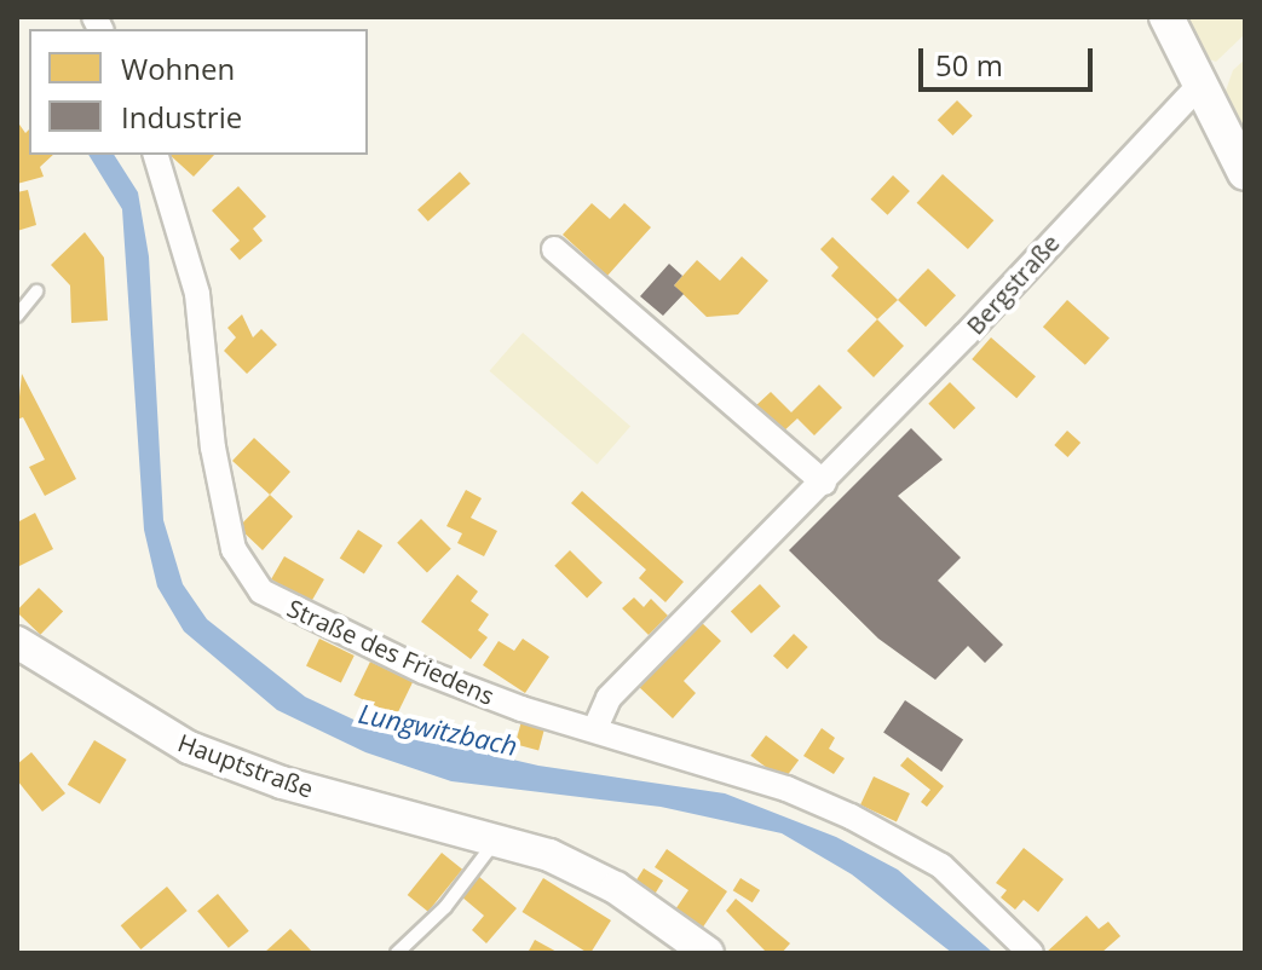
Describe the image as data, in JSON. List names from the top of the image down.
{
  "streets": {
    "street": ["Bergstraße", "Straße des Friedens", "Hauptstraße"]
  },
  "crossings": [
    ["Bergstraße", "Straße des Friedens"]
  ],
  "water": ["Lungwitzbach"],
  "legend": ["Wohnen", "Industrie"],
  "scale_bar": "50 m"
}
